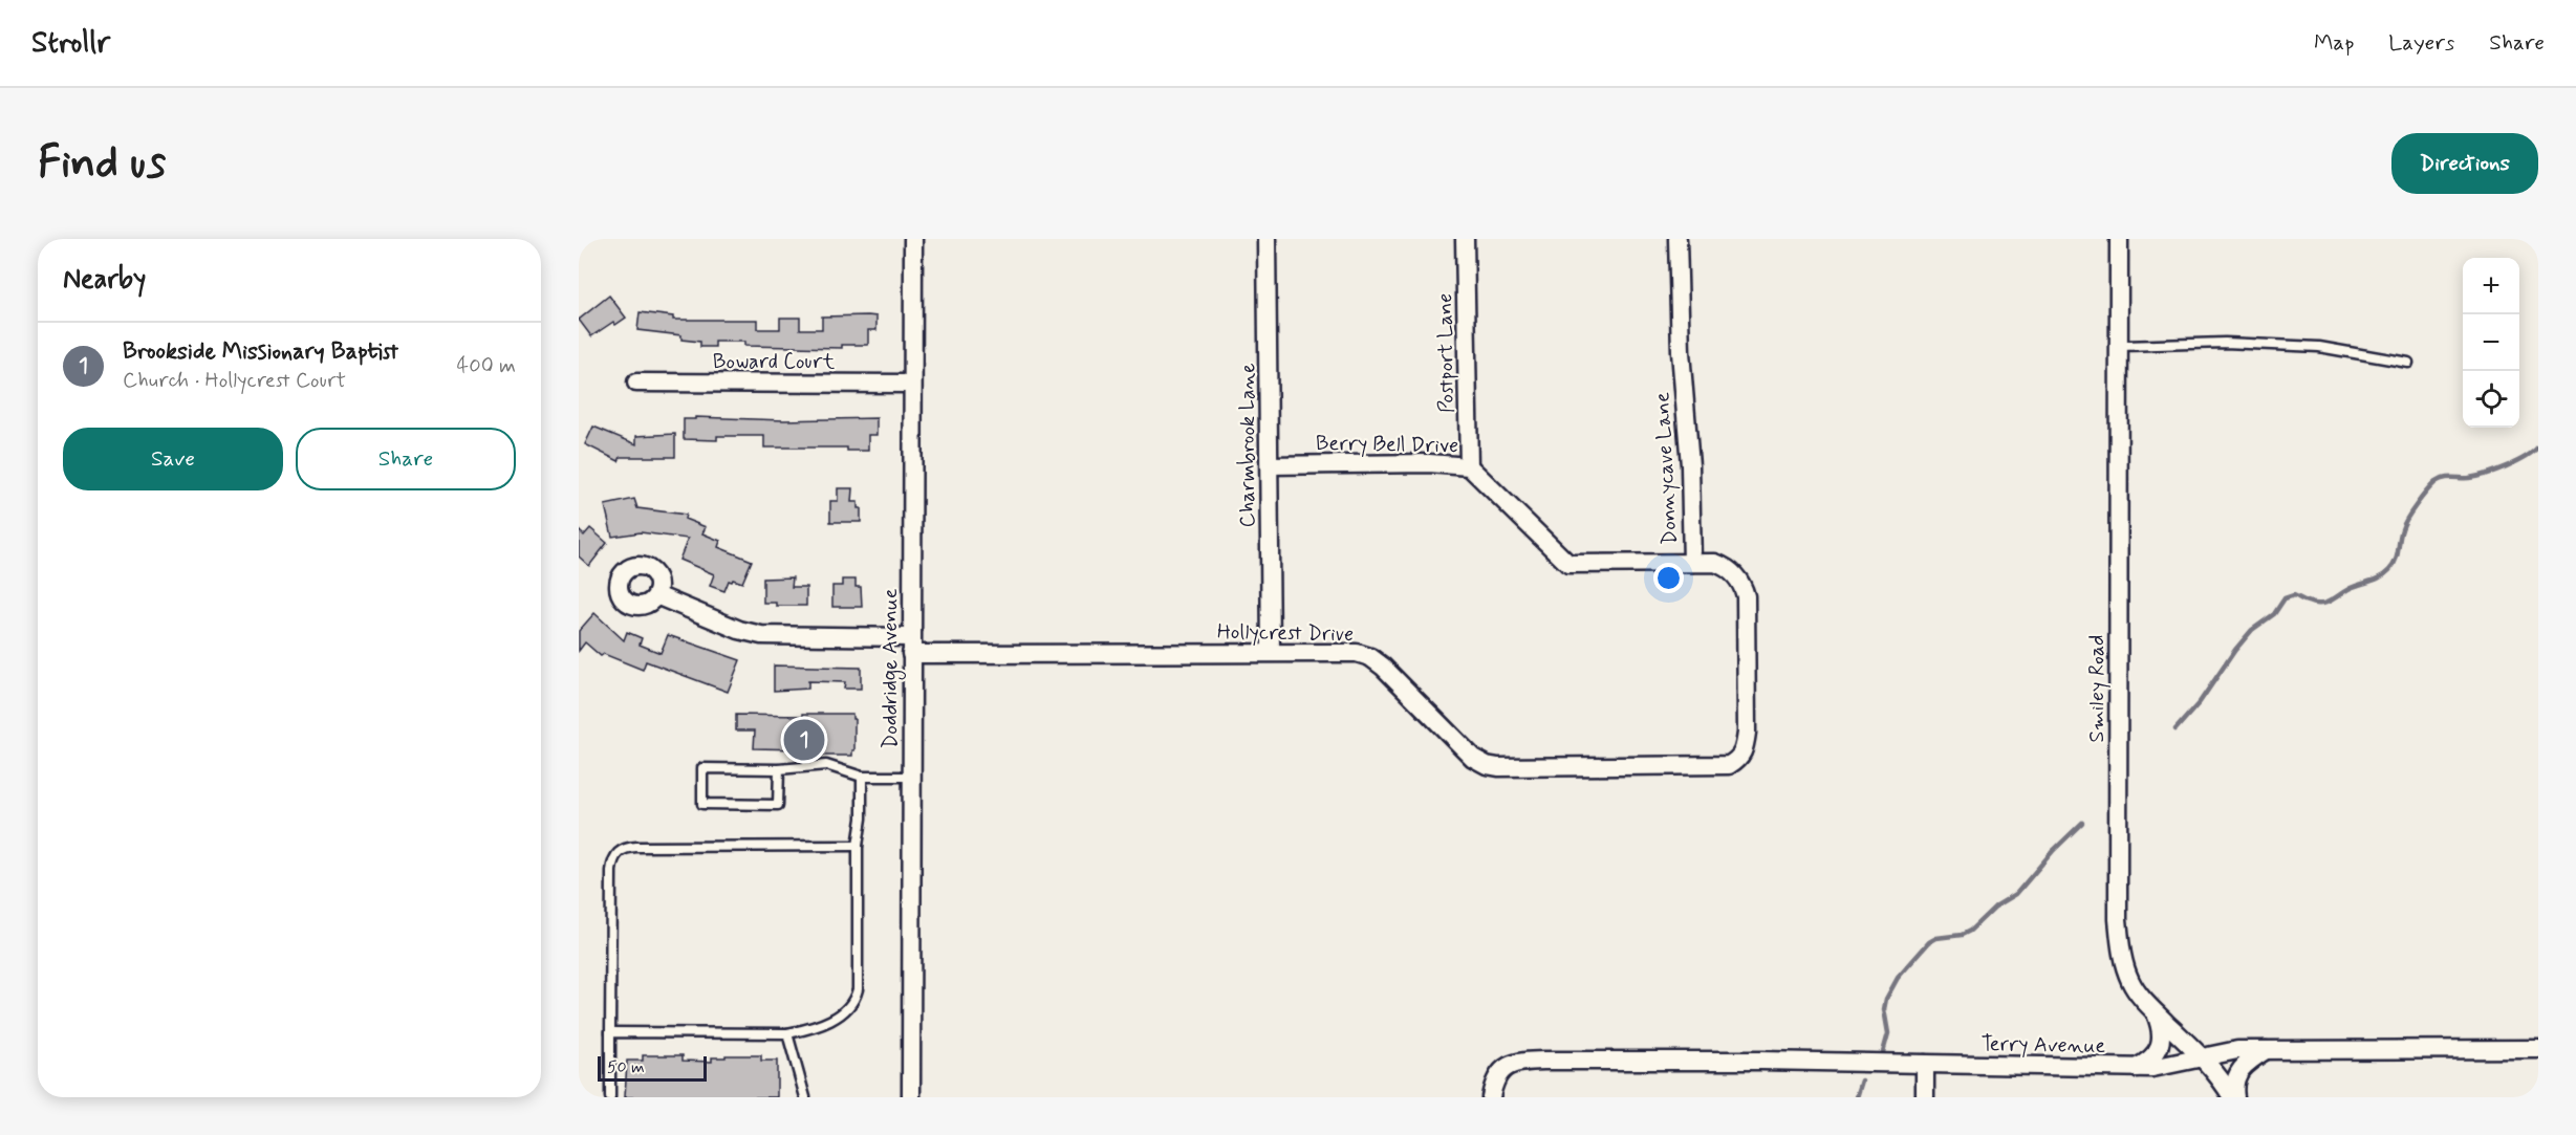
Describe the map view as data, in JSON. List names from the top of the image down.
{
  "streets": {
    "street": [
      "Postport Lane",
      "Boward Court",
      "Berry Bell Drive",
      "Charmbrook Lane",
      "Donnycave Lane",
      "Hollycrest Drive",
      "Doddridge Avenue",
      "Smiley Road",
      "Terry Avenue"
    ]
  },
  "crossings": [
    ["Postport Lane", "Berry Bell Drive"],
    ["Boward Court", "Doddridge Avenue"],
    ["Berry Bell Drive", "Charmbrook Lane"],
    ["Berry Bell Drive", "Donnycave Lane"],
    ["Charmbrook Lane", "Hollycrest Drive"],
    ["Donnycave Lane", "Hollycrest Drive"],
    ["Hollycrest Drive", "Doddridge Avenue"],
    ["Smiley Road", "Terry Avenue"]
  ],
  "scale_bar": "50 m",
  "page": {
    "header": "Strollr",
    "nav": ["Map", "Layers", "Share"],
    "buttons": [
      "Directions",
      ["Save", "Share"]
    ],
    "title": "Find us",
    "heading": "Nearby",
    "map_buttons": ["+", "−"],
    "list": [
      {
        "mark": "1",
        "name": "Brookside Missionary Baptist",
        "note": "Church · Hollycrest Court",
        "value": "400 m"
      }
    ],
    "pins": "1",
    "scale": "50 m"
  }
}
